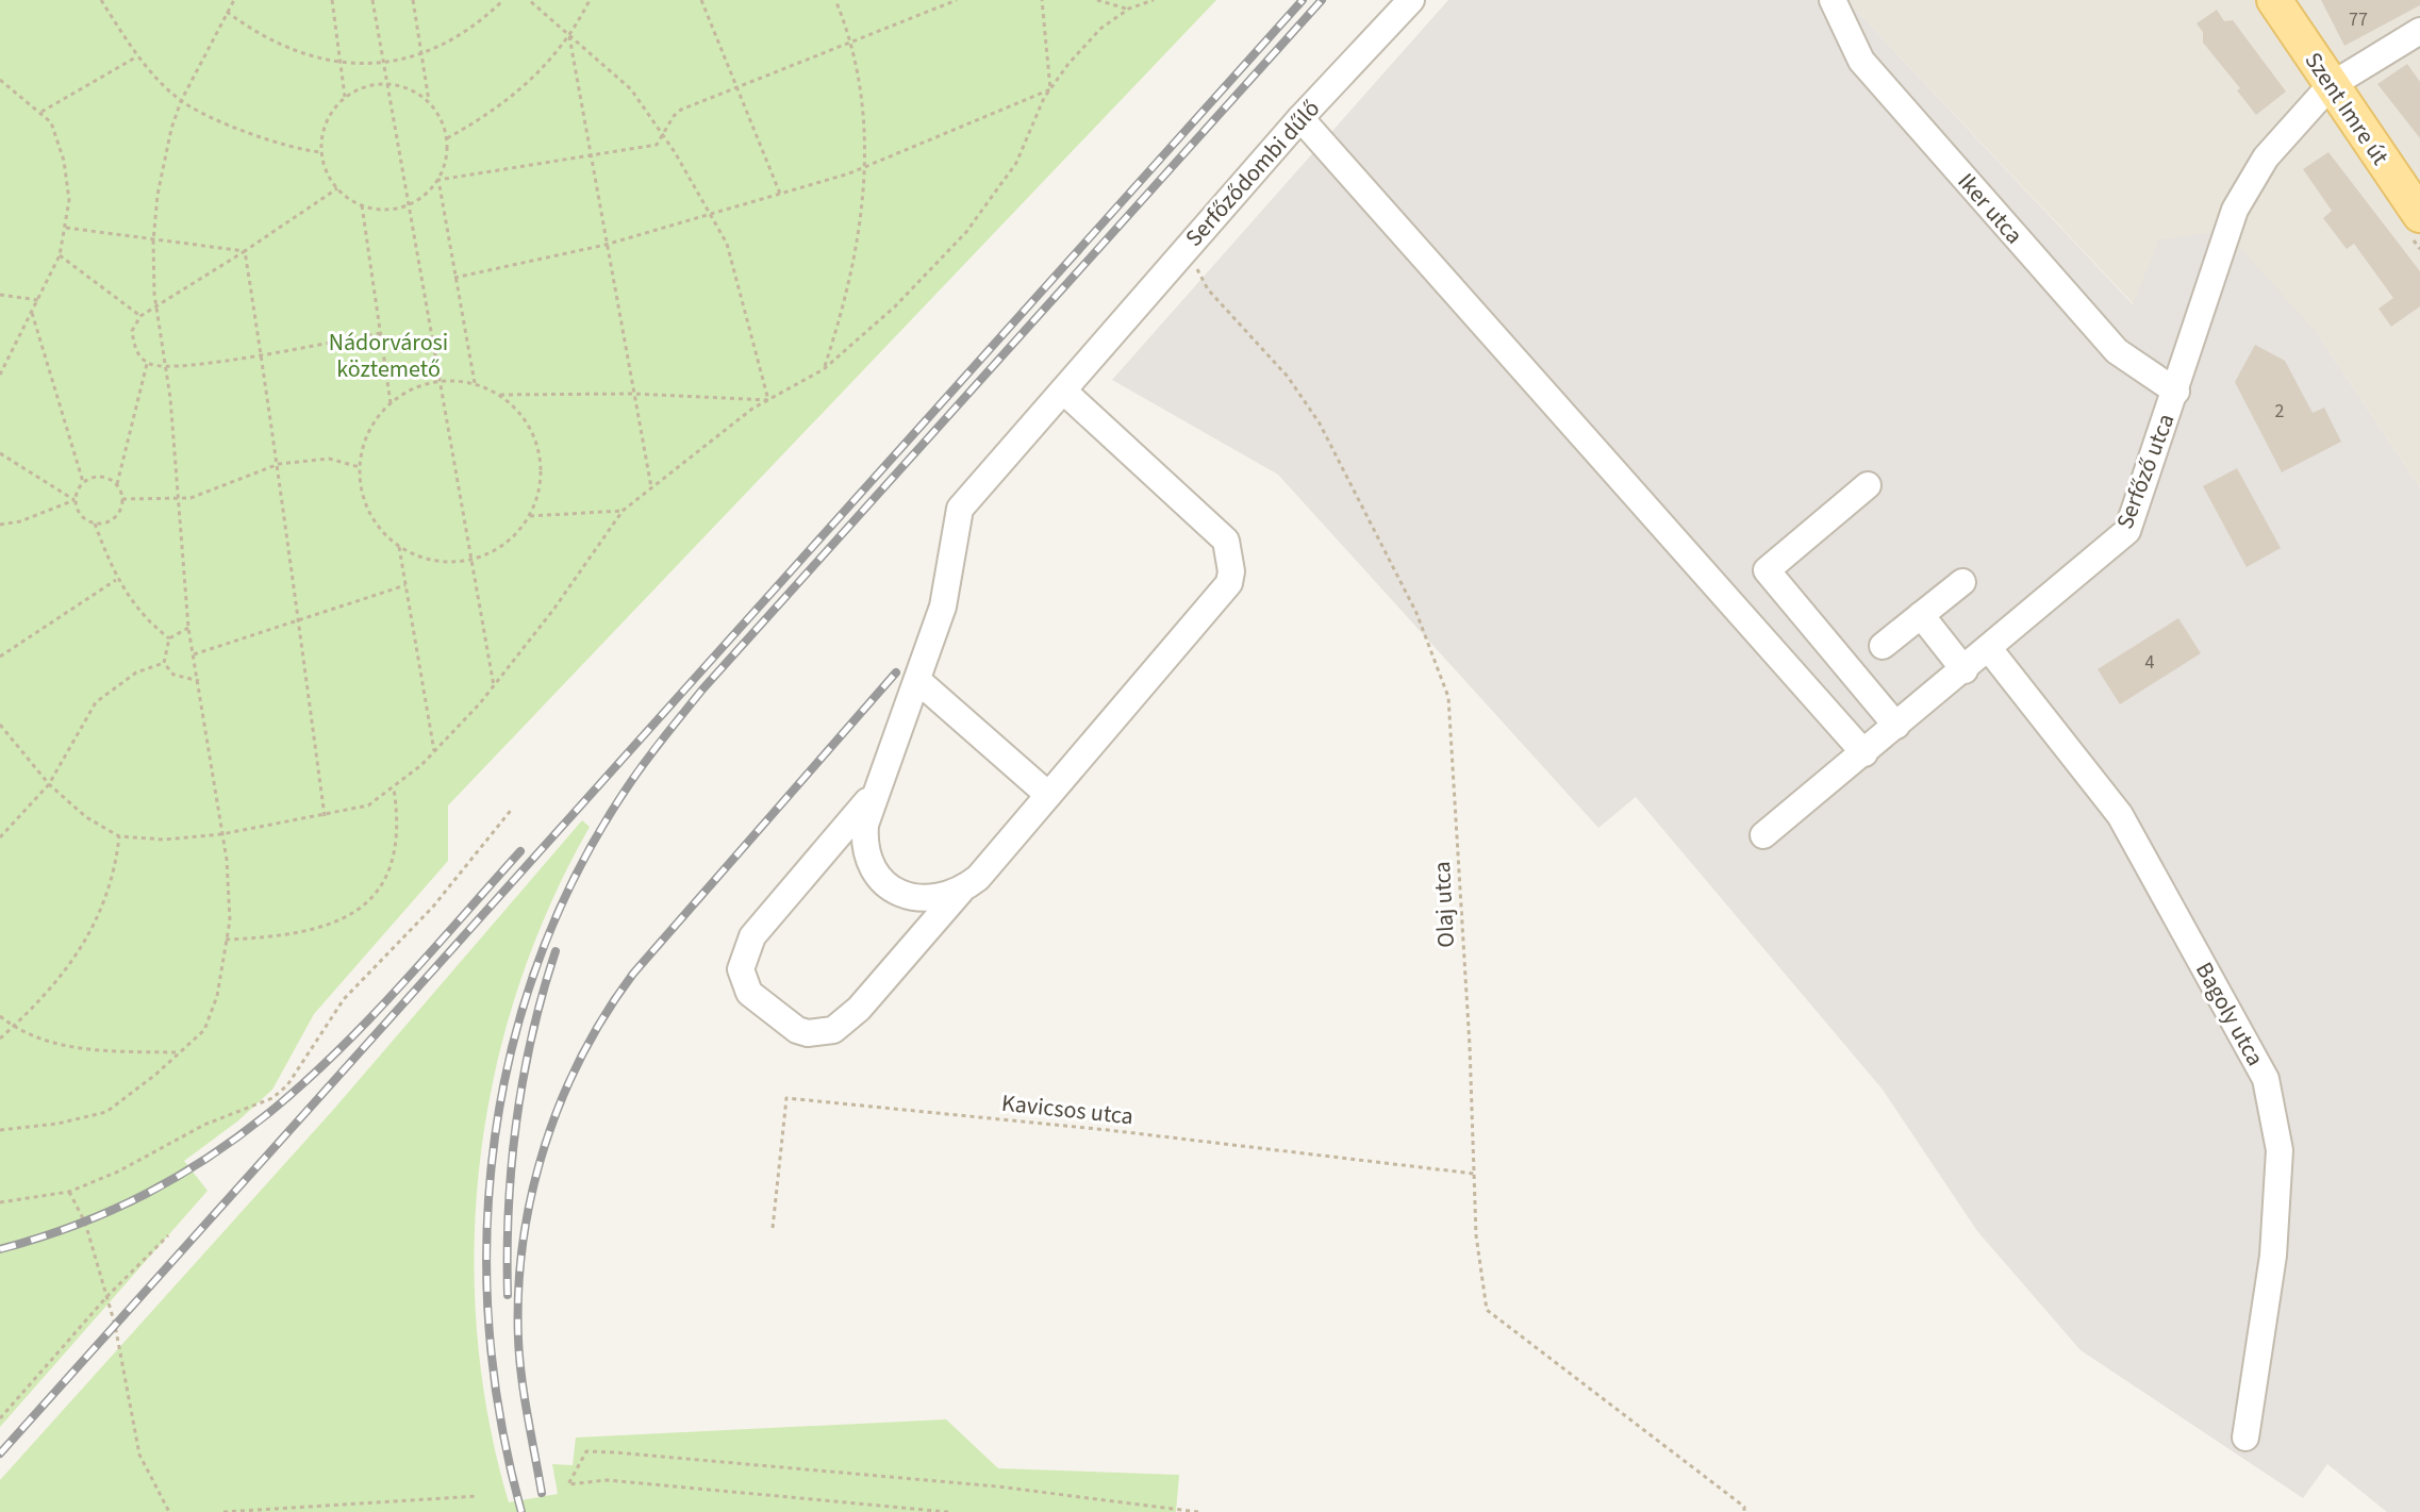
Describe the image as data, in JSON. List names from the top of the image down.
{
  "streets": {
    "main road": ["Szent Imre út"],
    "street": [
      "Serfőződombi dűlő",
      "Iker utca",
      "Serfőző utca",
      "Bagoly utca"
    ],
    "path": ["Olaj utca", "Kavicsos utca"]
  },
  "crossings": [
    ["Szent Imre út", "Serfőző utca"],
    ["Serfőződombi dűlő", "Olaj utca"],
    ["Iker utca", "Serfőző utca"],
    ["Serfőző utca", "Bagoly utca"],
    ["Olaj utca", "Kavicsos utca"]
  ],
  "parks": ["Nádorvárosi köztemető"],
  "house_numbers": ["77", "2", "4"]
}
